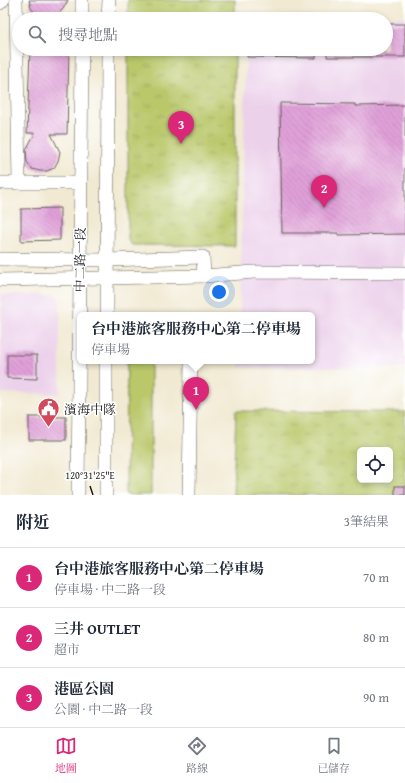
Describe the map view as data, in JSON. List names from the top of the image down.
{
  "streets": {
    "street": ["中二路一段"]
  },
  "places": {
    "public building": ["濱海中隊"]
  },
  "page": {
    "search": "搜尋地點",
    "pins": ["3", "2", "1"],
    "popup": ["台中港旅客服務中心第二停車場", "停車場"],
    "heading": ["附近", "3筆結果"],
    "list": [
      {
        "mark": "1",
        "name": "台中港旅客服務中心第二停車場",
        "note": "停車場 · 中二路一段",
        "value": "70 m"
      },
      {
        "mark": "2",
        "name": "三井 OUTLET",
        "note": "超市",
        "value": "80 m"
      },
      {
        "mark": "3",
        "name": "港區公園",
        "note": "公園 · 中二路一段",
        "value": "90 m"
      }
    ],
    "nav": ["地圖", "路線", "已儲存"]
  },
  "coordinates": ["120°31'25\"E"]
}
